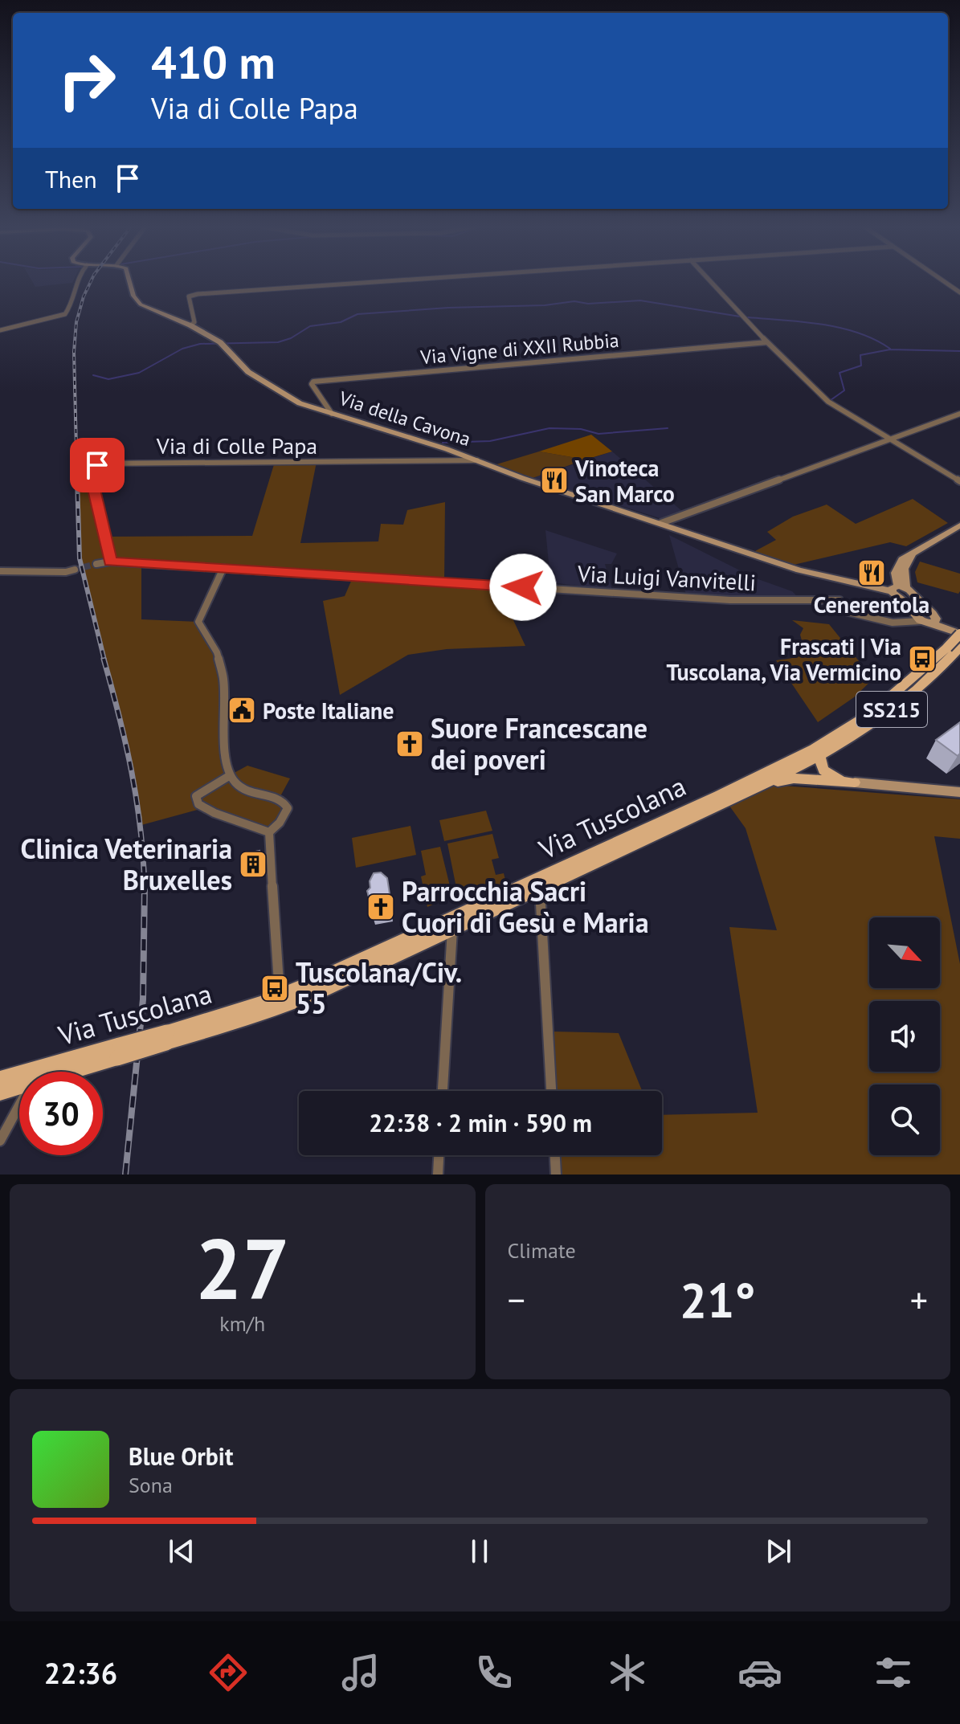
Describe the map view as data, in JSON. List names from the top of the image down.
{
  "streets": {
    "main road": ["Via della Cavona", "SS215", "Via Tuscolana"],
    "street": ["Via Vigne di XXII Rubbia", "Via di Colle Papa", "Via Luigi Vanvitelli"]
  },
  "crossings": [
    ["Via Vigne di XXII Rubbia", "Via della Cavona"],
    ["Via della Cavona", "Via di Colle Papa"],
    ["Via di Colle Papa", "Via Luigi Vanvitelli"]
  ],
  "places": {
    "restaurant": ["Vinoteca San Marco", "Cenerentola"],
    "bus stop": ["Frascati | Via Tuscolana, Via Vermicino", "Tuscolana/Civ. 55"],
    "public building": ["Poste Italiane"],
    "church": ["Suore Francescane dei poveri", "Parrocchia Sacri Cuori di Gesù e Maria"],
    "building": ["Clinica Veterinaria Bruxelles"]
  },
  "north": "bottom right",
  "page": {
    "turn": ["410 m", "Via di Colle Papa"],
    "then": "Then",
    "limit": "30",
    "trip": "22:38 · 2 min · 590 m",
    "tile": [
      ["27", "km/h"],
      "Climate"
    ],
    "heat": ["−", "21°", "+"],
    "song": ["Blue Orbit", "Sona"],
    "tabs": "22:36"
  }
}
